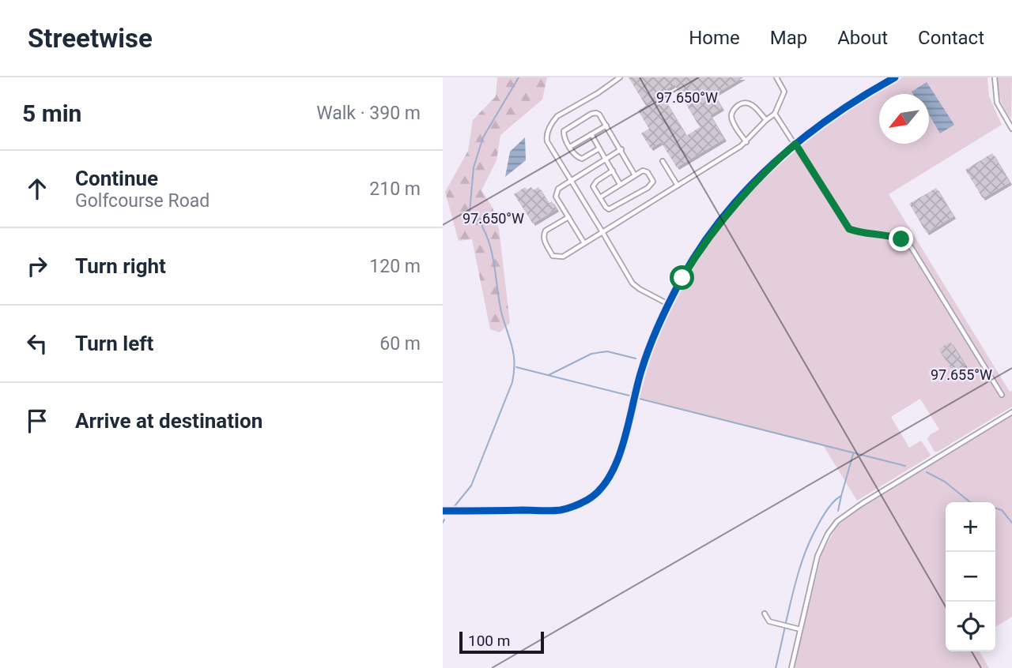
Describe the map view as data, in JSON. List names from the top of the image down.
{
  "scale_bar": "100 m",
  "north": "bottom left",
  "page": {
    "header": "Streetwise",
    "nav": [
      "Home",
      "Map",
      "About",
      "Contact"
    ],
    "heading": ["5 min", "Walk · 390 m"],
    "list": [
      ["Continue", "Golfcourse Road", "210 m"],
      ["Turn right", "120 m"],
      ["Turn left", "60 m"],
      "Arrive at destination"
    ],
    "map_buttons": ["+", "−"],
    "scale": "100 m"
  },
  "coordinates": ["97.650°W", "97.655°W"]
}
